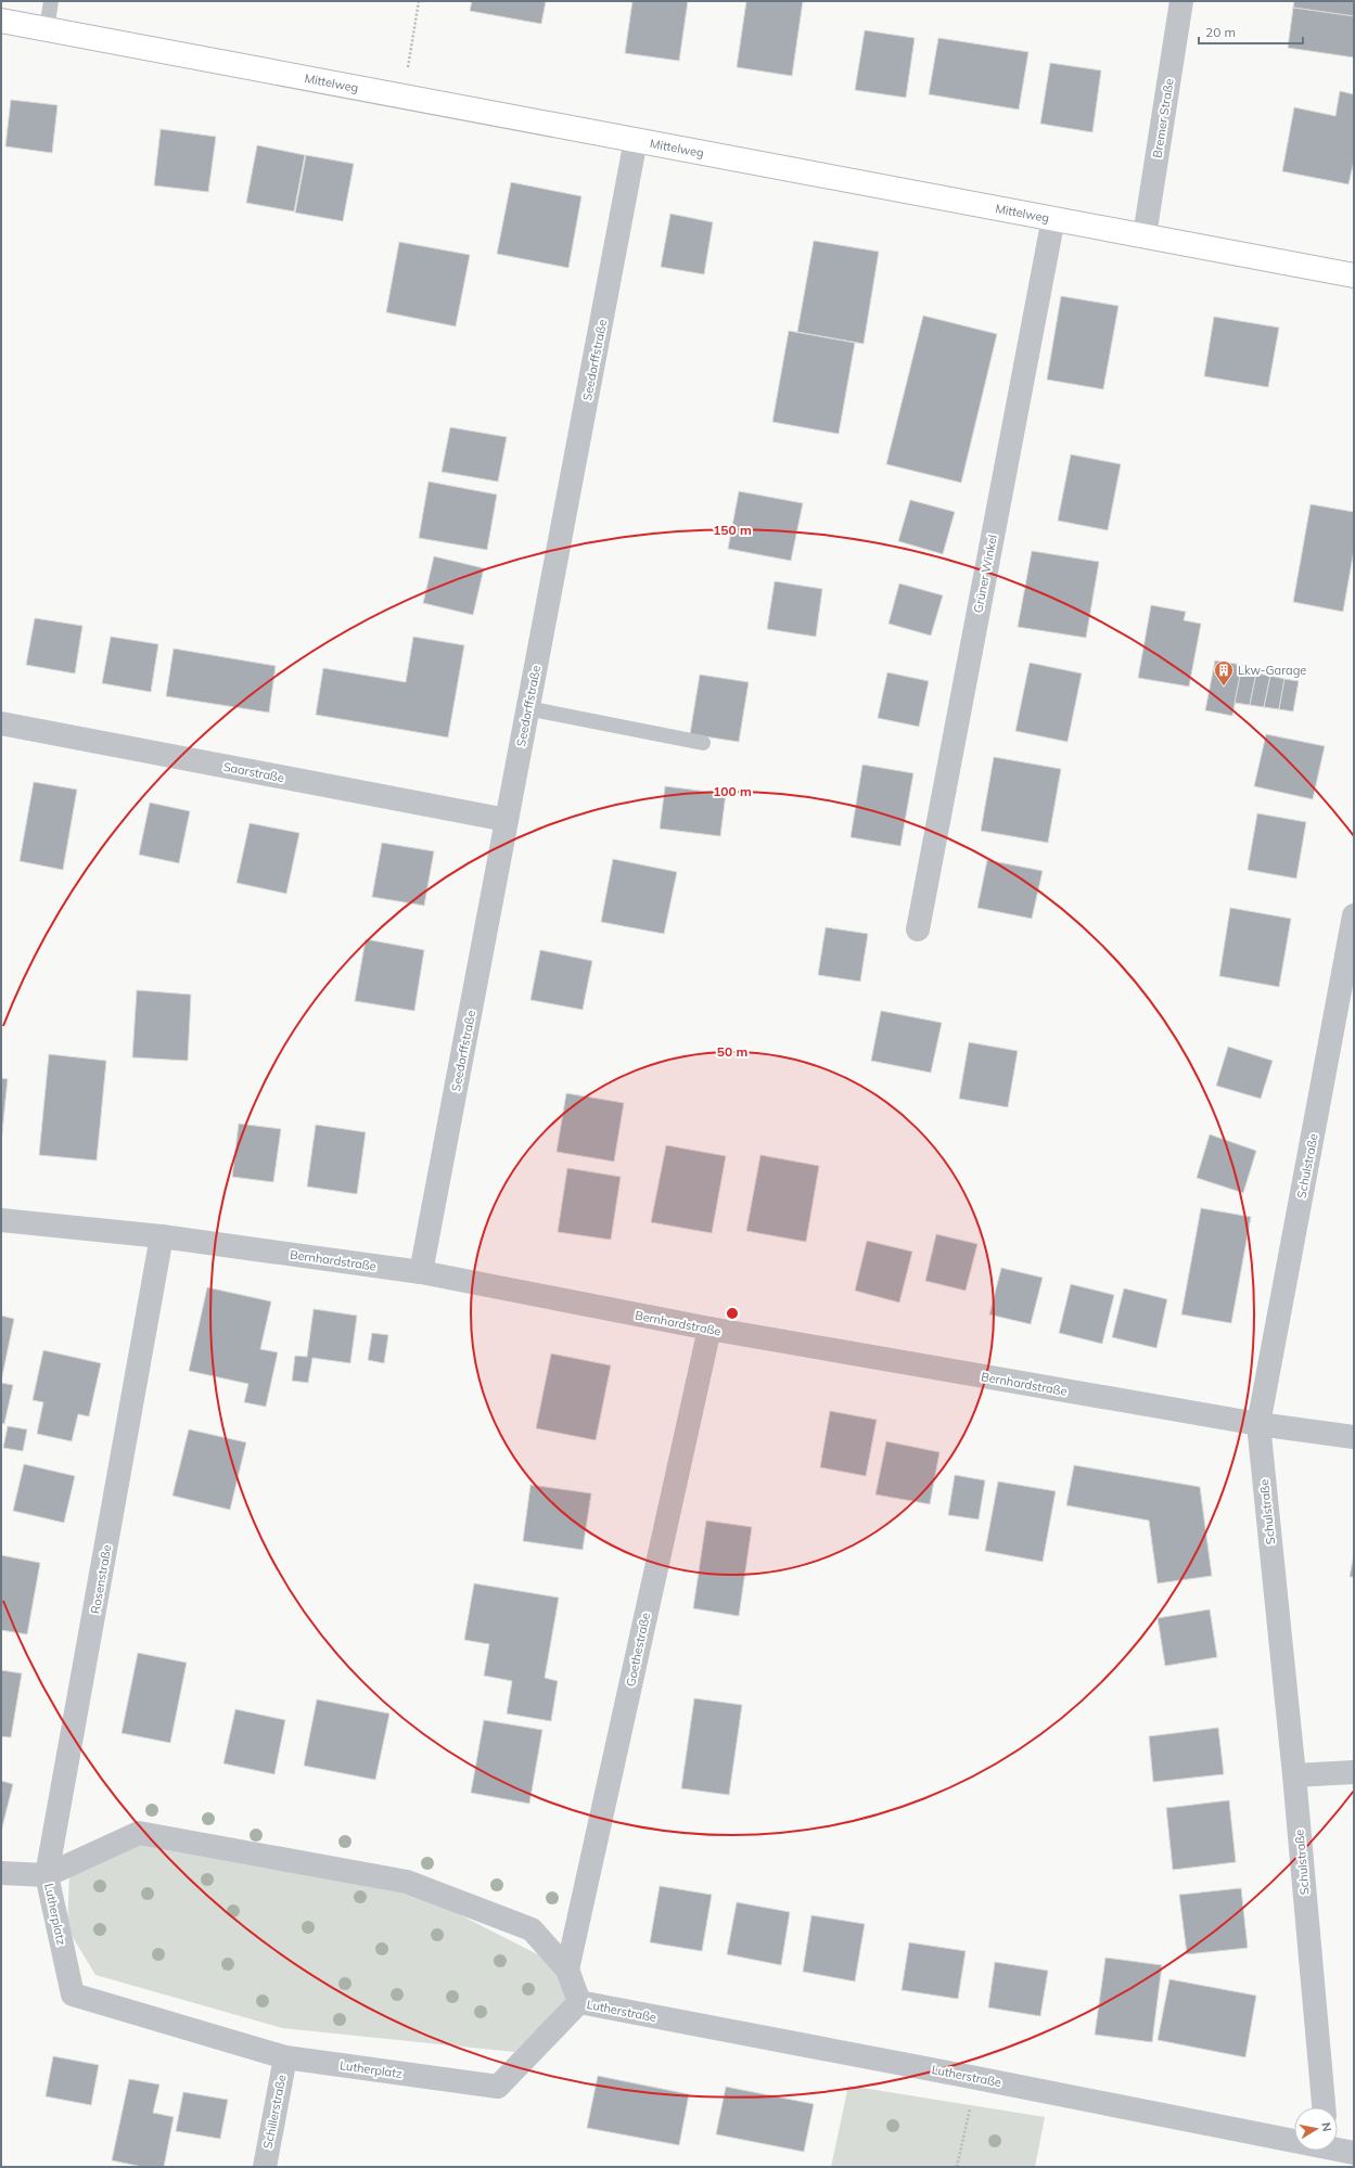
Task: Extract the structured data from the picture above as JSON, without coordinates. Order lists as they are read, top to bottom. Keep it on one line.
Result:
{"streets":{"street":["Mittelweg","Bremer Straße","Seedorffstraße","Grüner Winkel","Saarstraße","Schulstraße","Bernhardstraße","Rosenstraße","Goethestraße","Lutherplatz","Lutherstraße","Schillerstraße"]},"crossings":[["Mittelweg","Bremer Straße"],["Mittelweg","Seedorffstraße"],["Mittelweg","Grüner Winkel"],["Seedorffstraße","Saarstraße"],["Seedorffstraße","Bernhardstraße"],["Schulstraße","Bernhardstraße"],["Bernhardstraße","Rosenstraße"],["Bernhardstraße","Goethestraße"],["Rosenstraße","Lutherplatz"],["Goethestraße","Lutherplatz"],["Lutherplatz","Lutherstraße"],["Lutherplatz","Schillerstraße"]],"places":{"building":["Lkw-Garage"]},"scale_bar":"20 m","north":"right","rings":["150 m","100 m","50 m"]}
